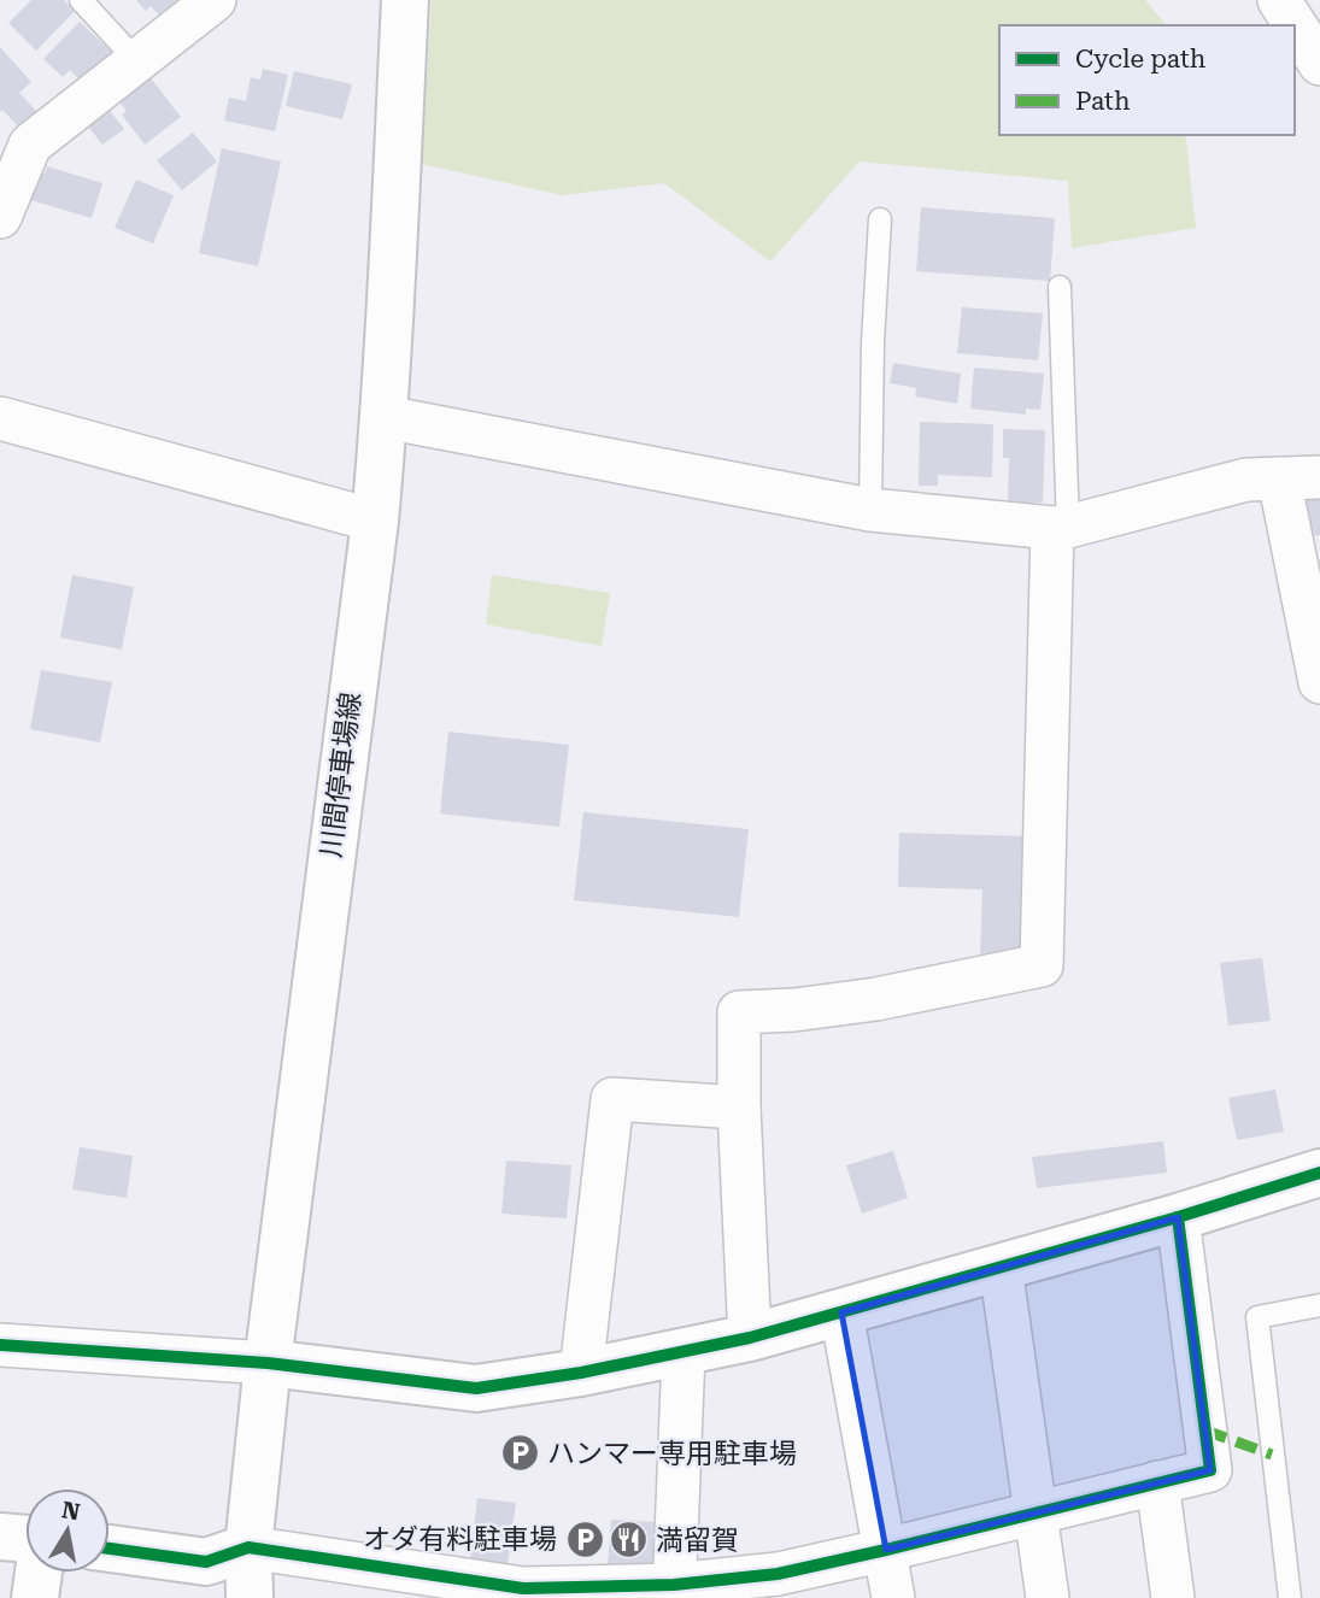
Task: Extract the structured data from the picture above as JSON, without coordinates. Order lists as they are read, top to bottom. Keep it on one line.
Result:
{"streets":{"main road":["川間停車場線"]},"places":{"parking":["ハンマー専用駐車場","オダ有料駐車場"],"restaurant":["満留賀"]},"legend":["Cycle path","Path"],"north":"top"}
